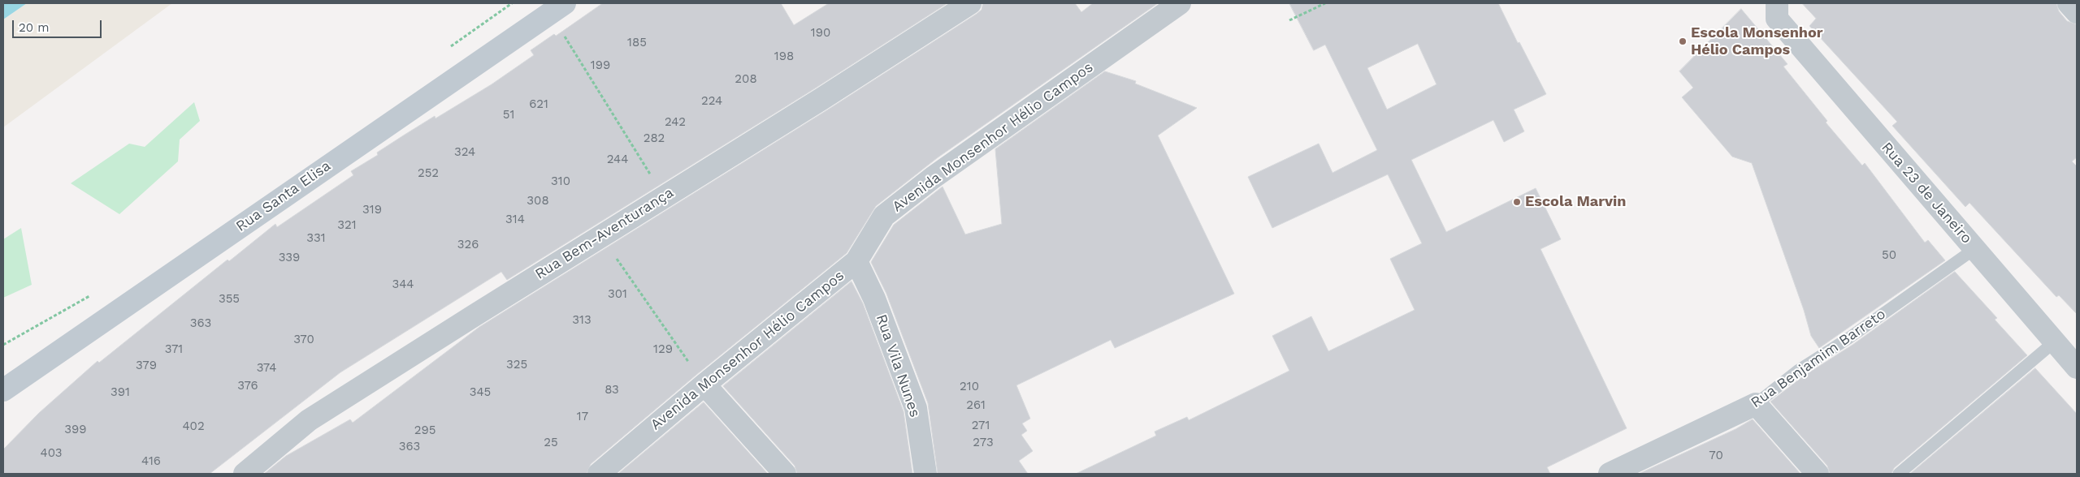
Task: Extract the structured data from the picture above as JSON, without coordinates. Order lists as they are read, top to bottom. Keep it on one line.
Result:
{"streets":{"main road":["Rua Santa Elisa"],"street":["Avenida Monsenhor Hélio Campos","Rua 23 de Janeiro","Rua Bem-Aventurança","Rua Benjamim Barreto","Rua Vila Nunes"]},"crossings":[["Avenida Monsenhor Hélio Campos","Rua Vila Nunes"],["Rua 23 de Janeiro","Rua Benjamim Barreto"]],"places":["Escola Monsenhor Hélio Campos","Escola Marvin"],"house_numbers":["190","185","198","199","208","224","621","51","242","282","324","244","252","310","308","319","314","321","331","326","50","339","344","301","355","313","363","370","371","129","325","379","374","376","210","83","391","345","261","17","271","402","399","295","25","273","363","403","70","416"],"scale_bar":"20 m"}
